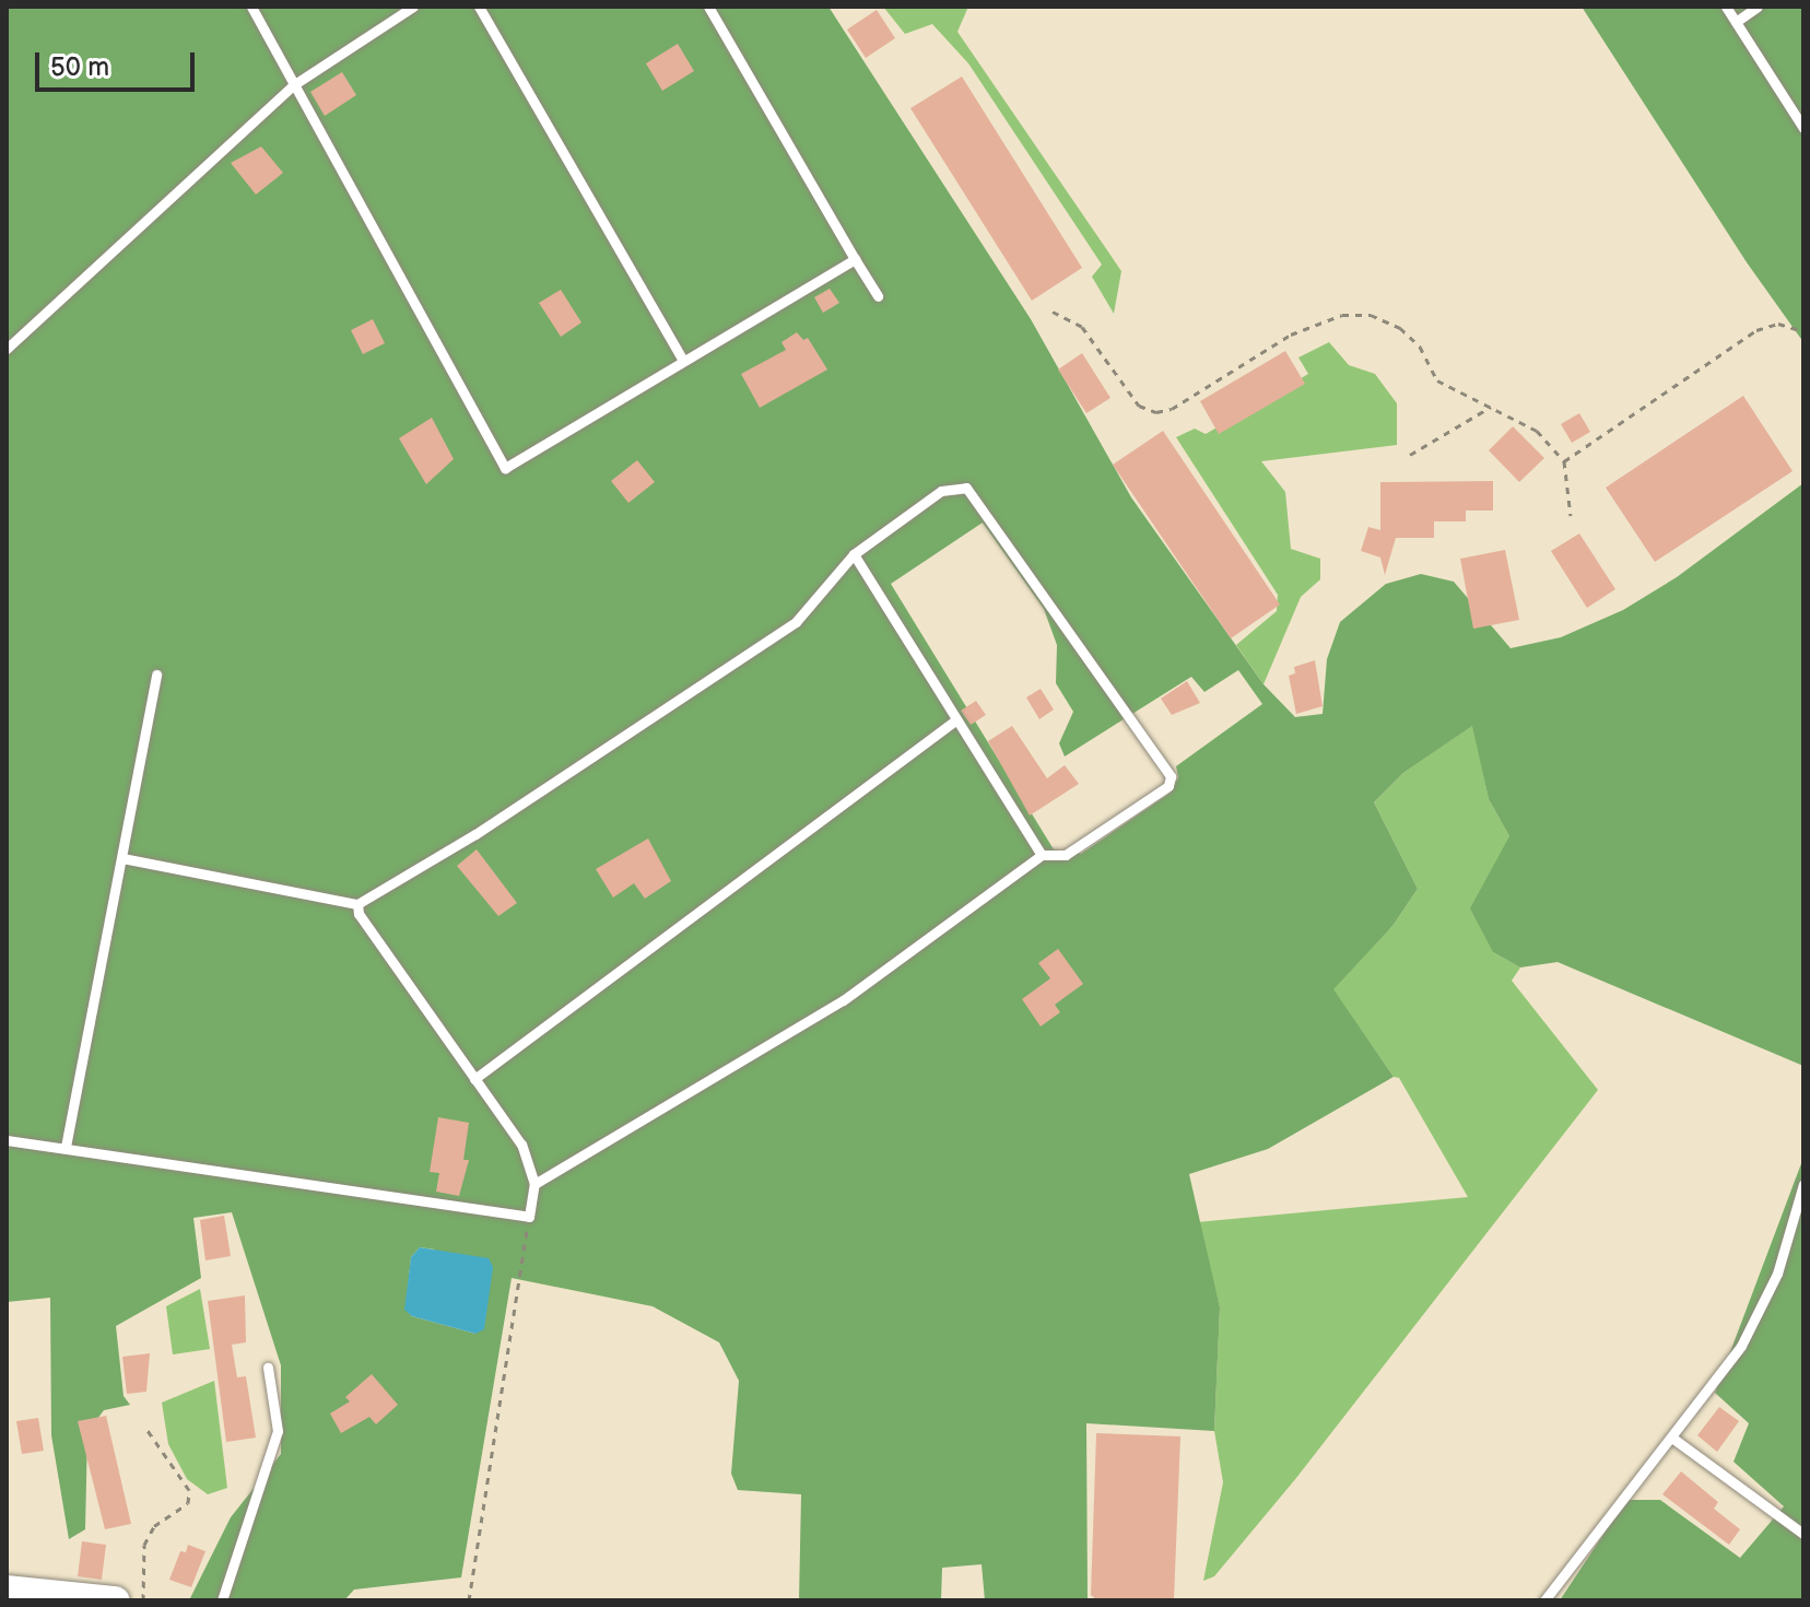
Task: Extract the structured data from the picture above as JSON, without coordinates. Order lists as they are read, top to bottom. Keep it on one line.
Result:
{"scale_bar":"50 m"}
